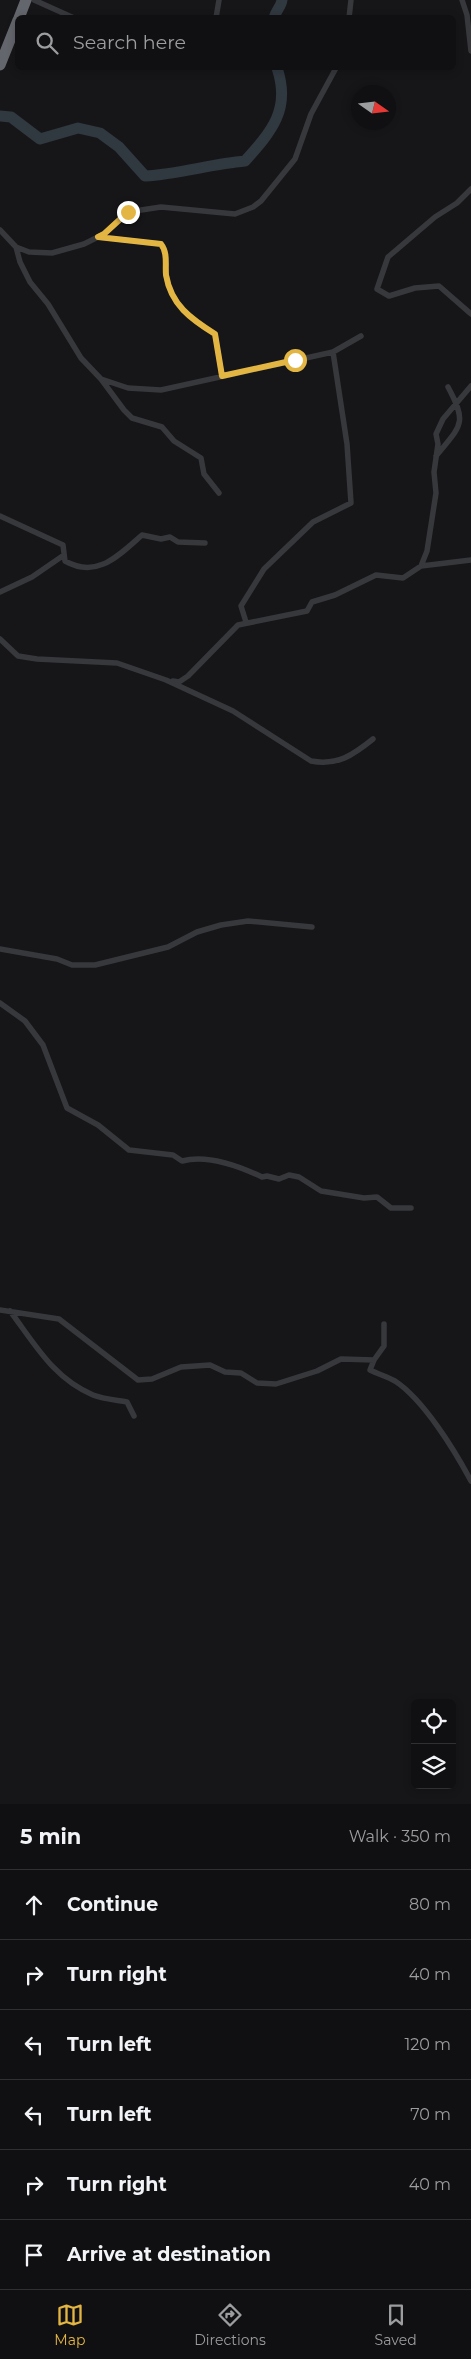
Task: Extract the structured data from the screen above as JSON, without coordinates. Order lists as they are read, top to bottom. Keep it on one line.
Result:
{"north":"right","page":{"search":"Search here","heading":["5 min","Walk · 350 m"],"list":[["Continue","80 m"],["Turn right","40 m"],["Turn left","120 m"],["Turn left","70 m"],["Turn right","40 m"],"Arrive at destination"],"nav":["Map","Directions","Saved"]}}
